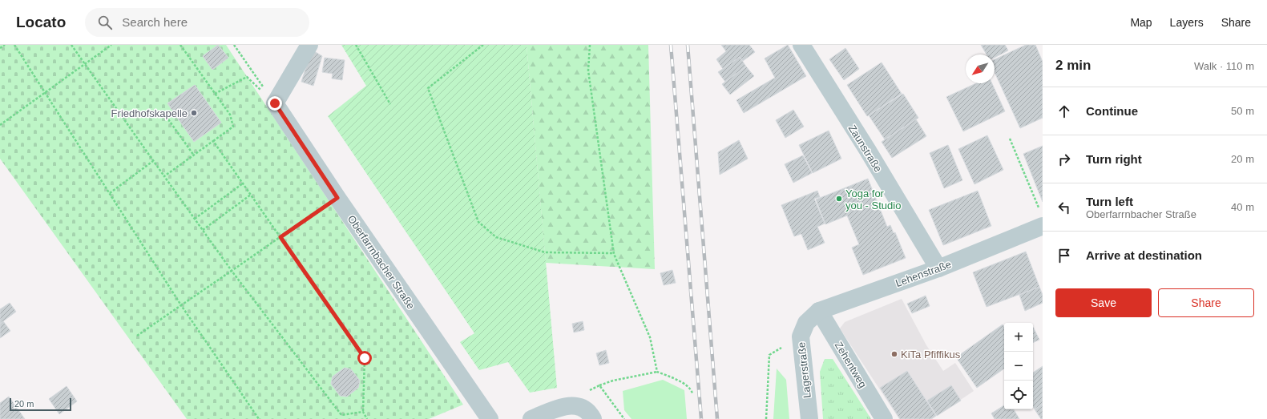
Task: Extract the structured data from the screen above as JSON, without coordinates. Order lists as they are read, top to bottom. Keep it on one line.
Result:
{"streets":{"street":["Zaunstraße","Oberfarrnbacher Straße","Lehenstraße","Zehentweg","Lagerstraße"]},"crossings":[["Zaunstraße","Lehenstraße"],["Lehenstraße","Zehentweg"],["Lehenstraße","Lagerstraße"]],"places":["Friedhofskapelle","Yoga for you - Studio","KiTa Pfiffikus"],"scale_bar":"20 m","north":"bottom left","page":{"header":"Locato","search":"Search here","nav":["Map","Layers","Share"],"heading":["2 min","Walk · 110 m"],"list":[["Continue","50 m"],["Turn right","20 m"],["Turn left","Oberfarrnbacher Straße","40 m"],"Arrive at destination"],"buttons":["Save","Share"],"map_buttons":["+","−"],"scale":"20 m"}}
